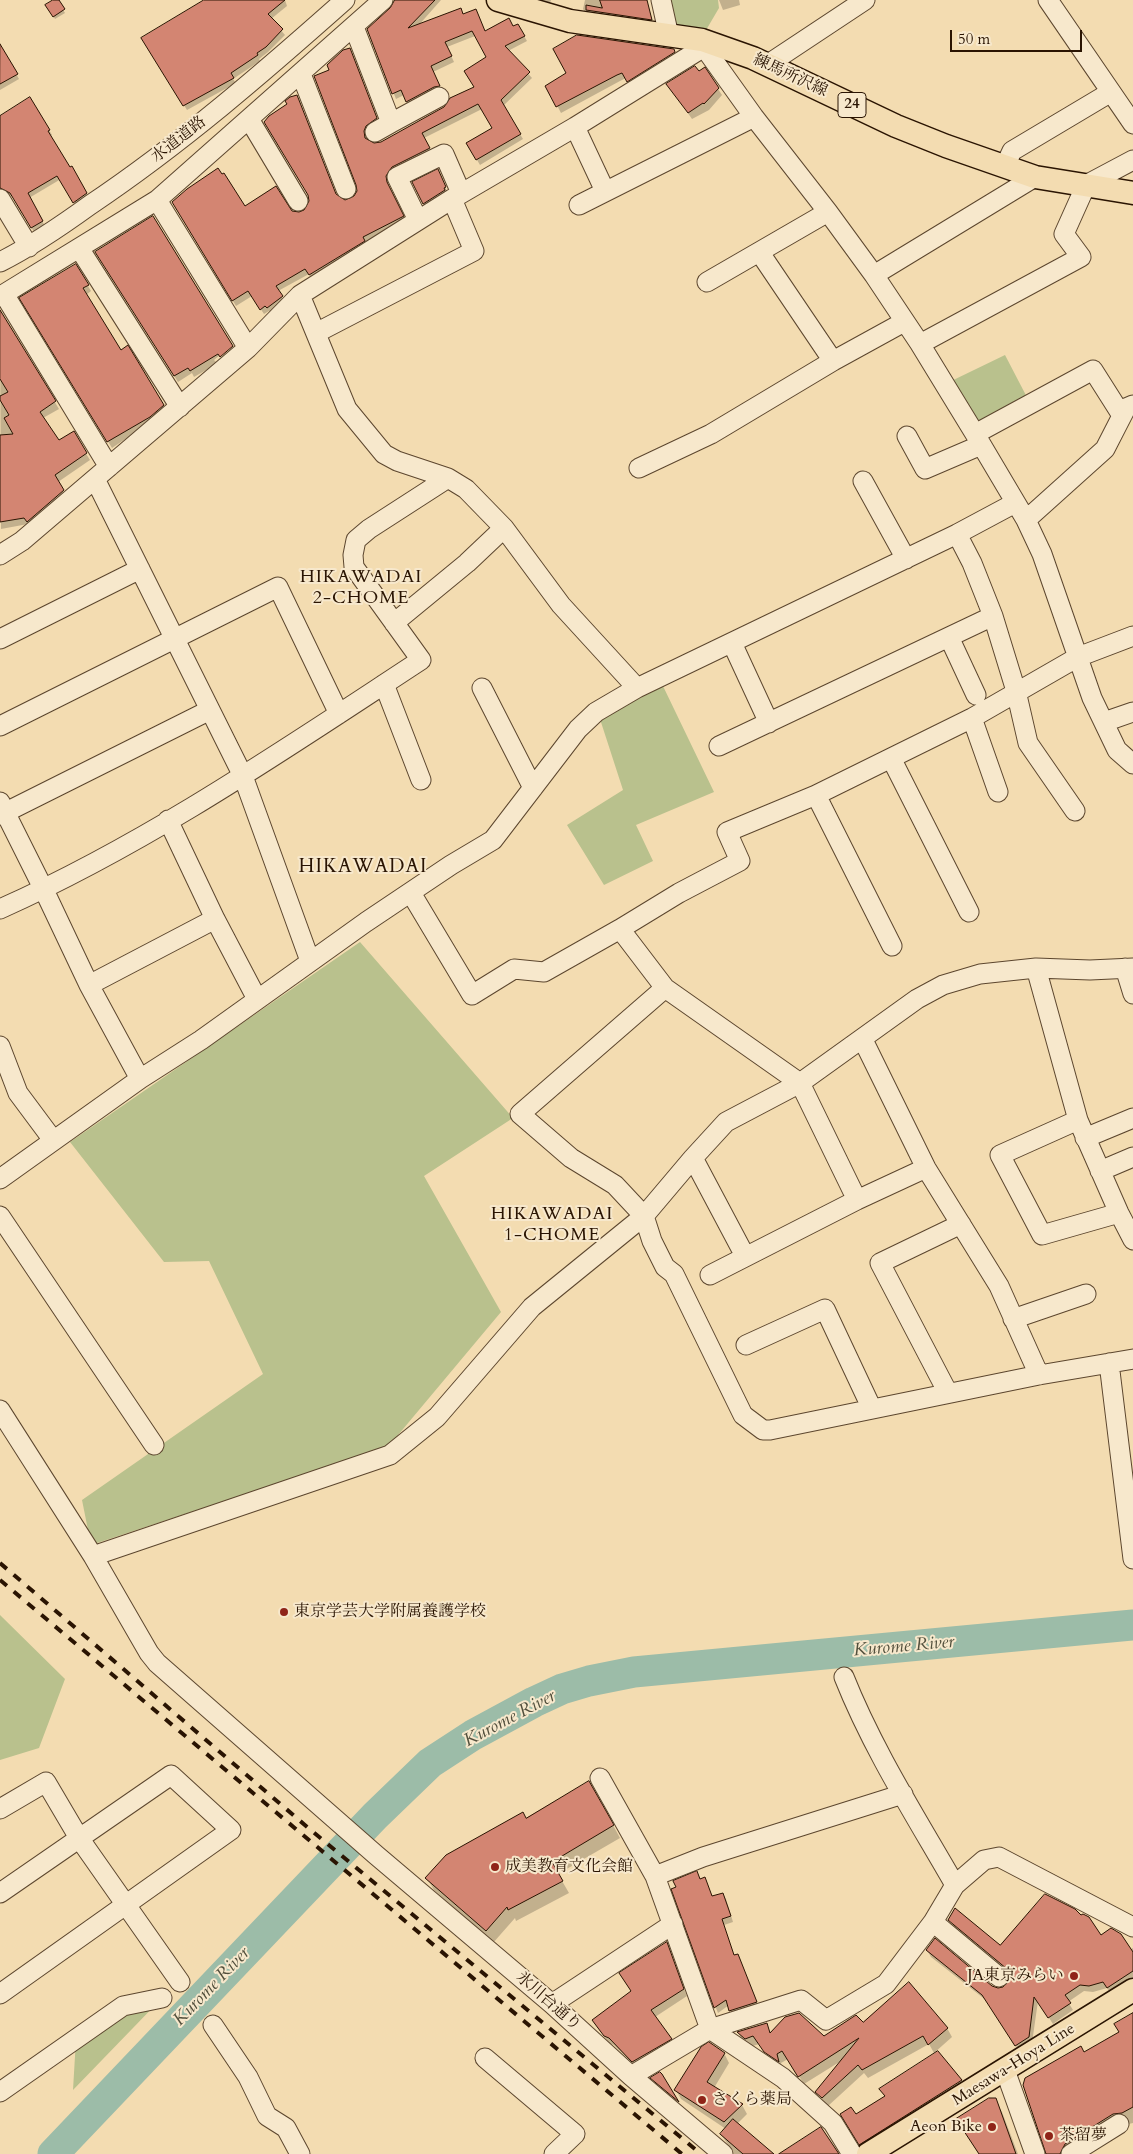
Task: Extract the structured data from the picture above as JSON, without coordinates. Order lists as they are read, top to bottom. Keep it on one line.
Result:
{"streets":{"main road":["練馬所沢線","24","Maesawa-Hoya Line"],"street":["水道道路","氷川台通り"]},"districts":["HIKAWADAI 2-CHOME","HIKAWADAI","HIKAWADAI 1-CHOME"],"water":["Kurome River"],"places":["東京学芸大学附属養護学校","成美教育文化会館","JA東京みらい","さくら薬局","Aeon Bike","茶留夢"],"scale_bar":"50 m"}
